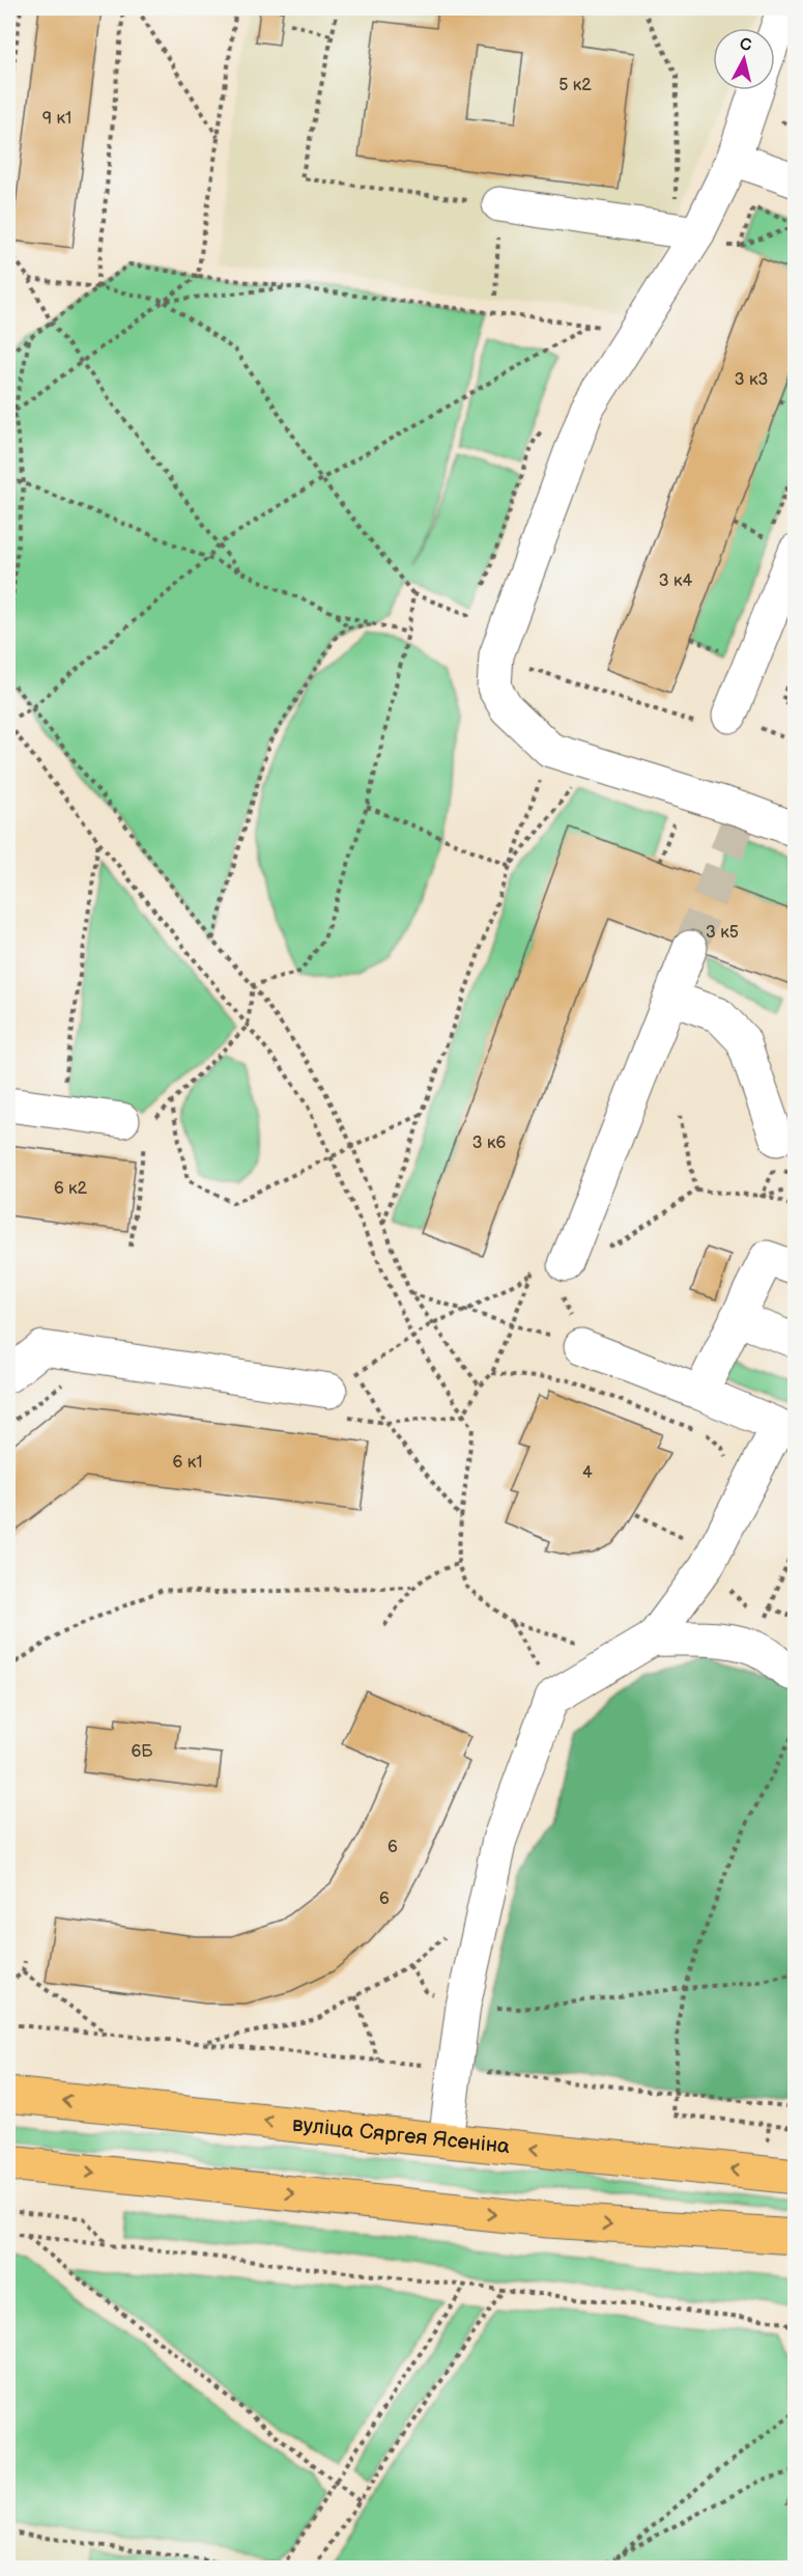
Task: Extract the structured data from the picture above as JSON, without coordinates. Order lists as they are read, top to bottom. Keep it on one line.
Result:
{"streets":{"main road":["вуліца Сяргея Ясеніна"]},"house_numbers":["5 к2","9 к1","3 к3","3 к4","3 к5","3 к6","6 к2","6 к1","4","6Б","6","6"],"north":"top"}
